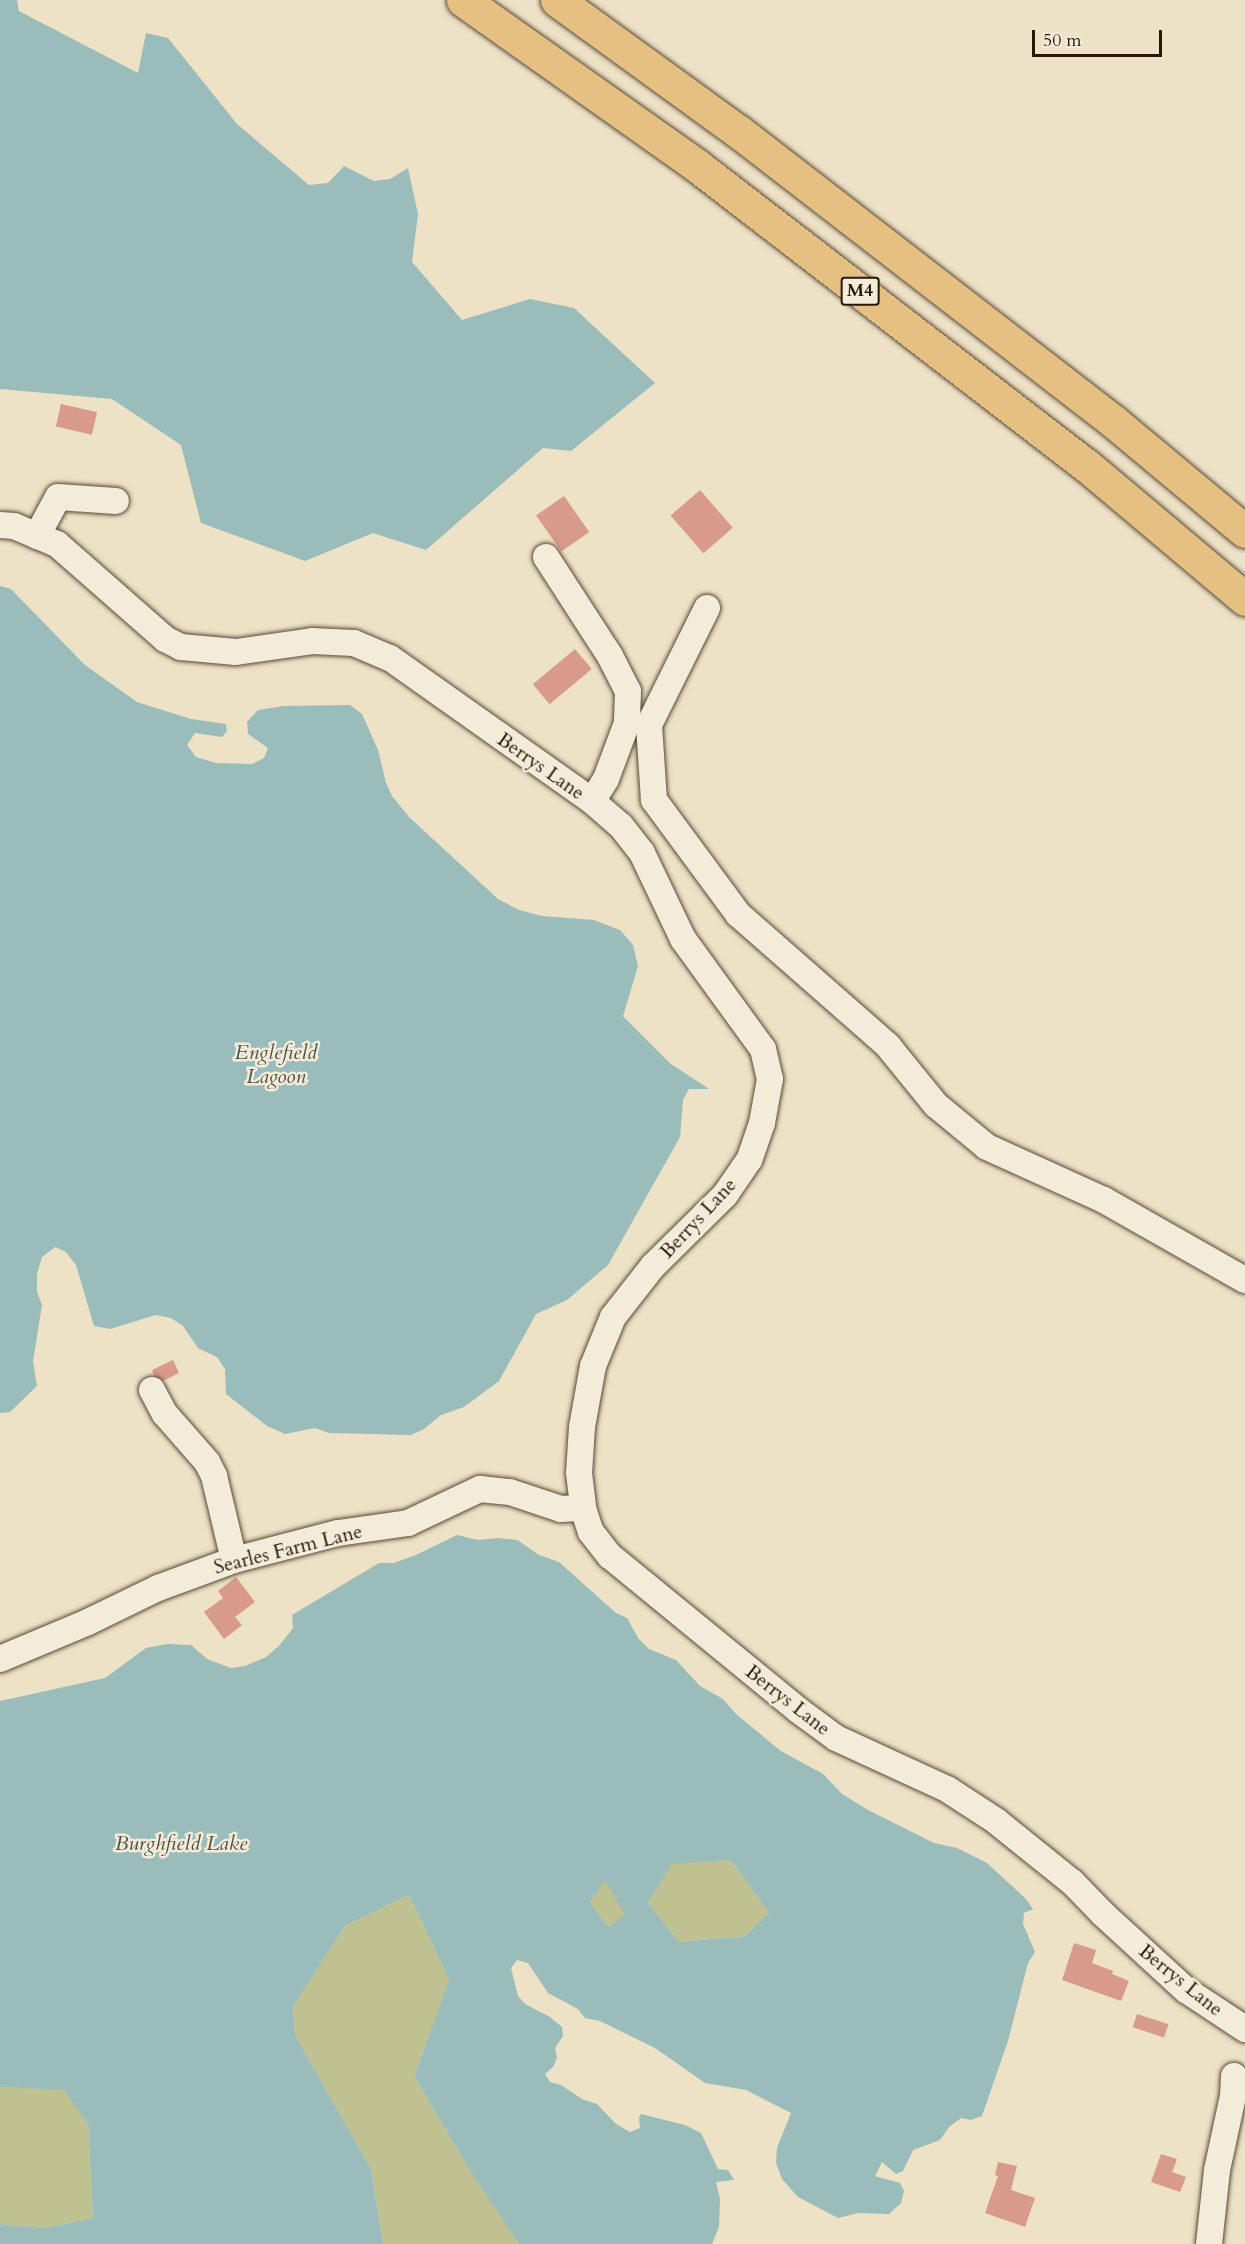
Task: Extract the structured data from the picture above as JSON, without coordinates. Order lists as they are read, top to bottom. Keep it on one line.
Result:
{"streets":{"highway":["M4"],"street":["Berrys Lane","Searles Farm Lane"]},"crossings":[["Berrys Lane","Searles Farm Lane"]],"water":["Englefield Lagoon","Burghfield Lake"],"scale_bar":"50 m"}
